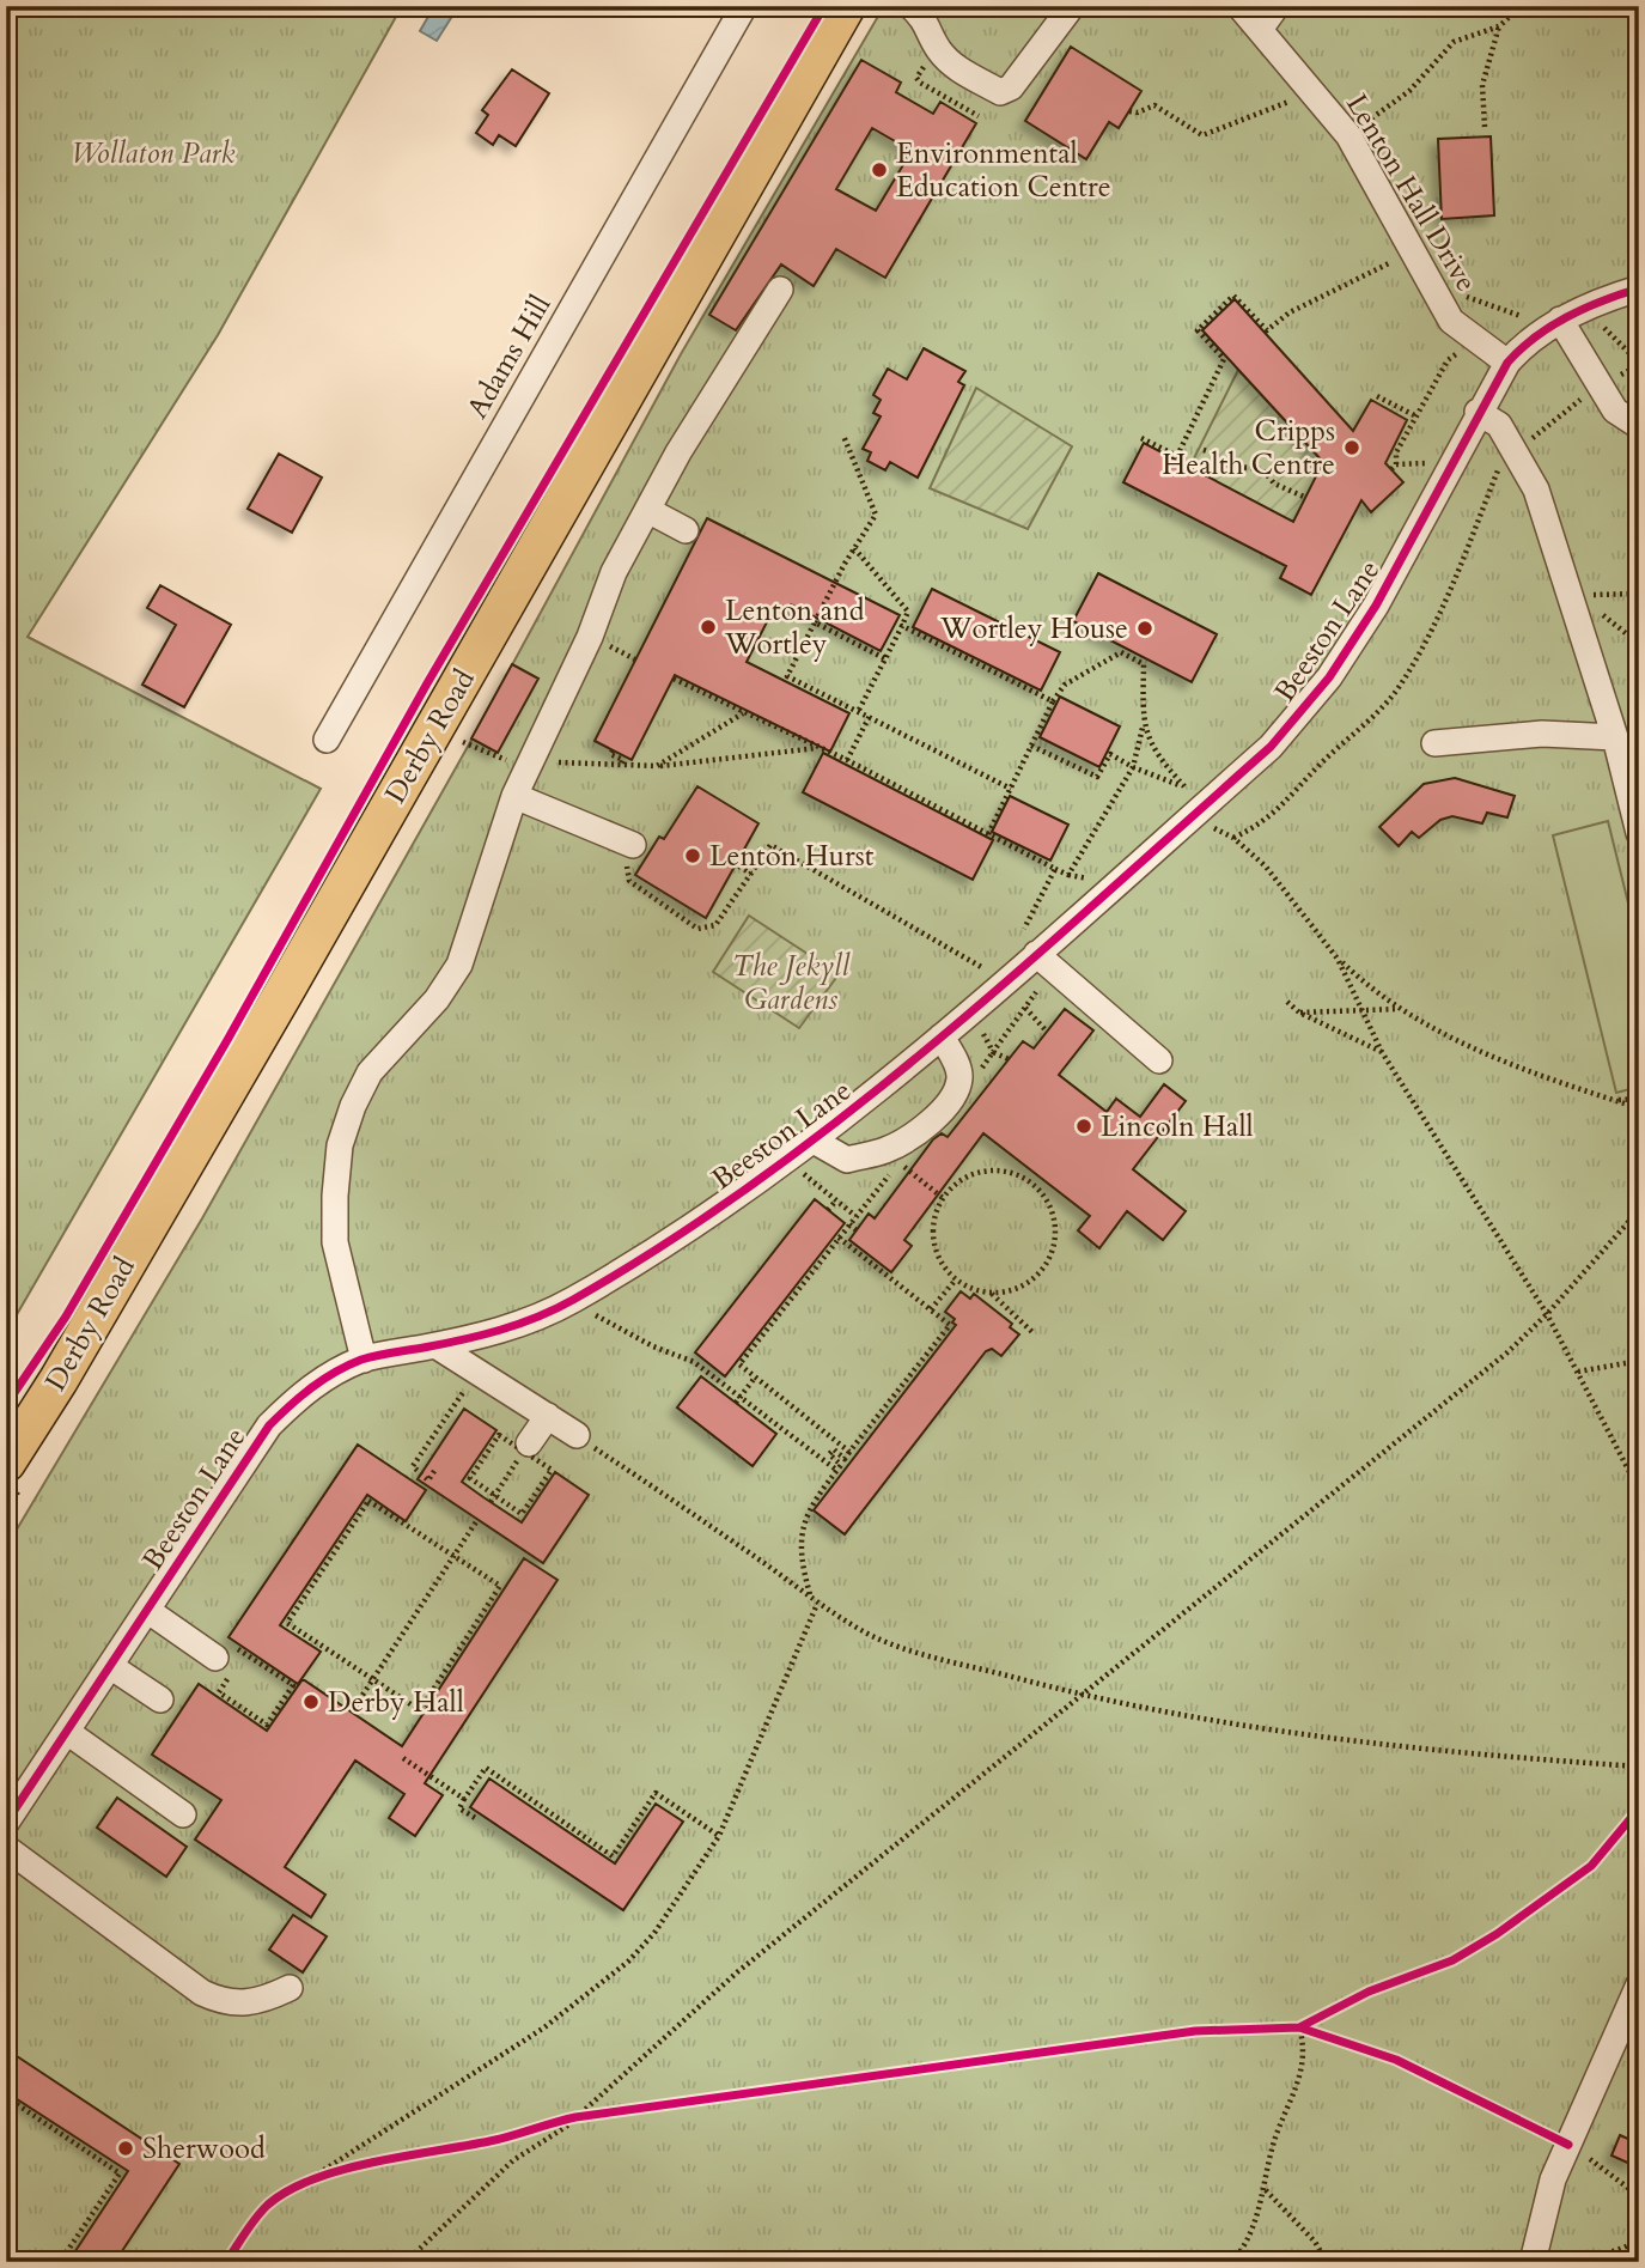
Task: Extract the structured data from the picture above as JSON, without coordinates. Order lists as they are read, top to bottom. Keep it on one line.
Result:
{"streets":{"highway":["Derby Road"],"street":["Lenton Hall Drive","Adams Hill","Beeston Lane"]},"crossings":[["Lenton Hall Drive","Beeston Lane"]],"parks":["Wollaton Park","The Jekyll Gardens"],"places":["Environmental Education Centre","Cripps Health Centre","Lenton and Wortley","Wortley House","Lenton Hurst","Lincoln Hall","Derby Hall","Sherwood"]}
